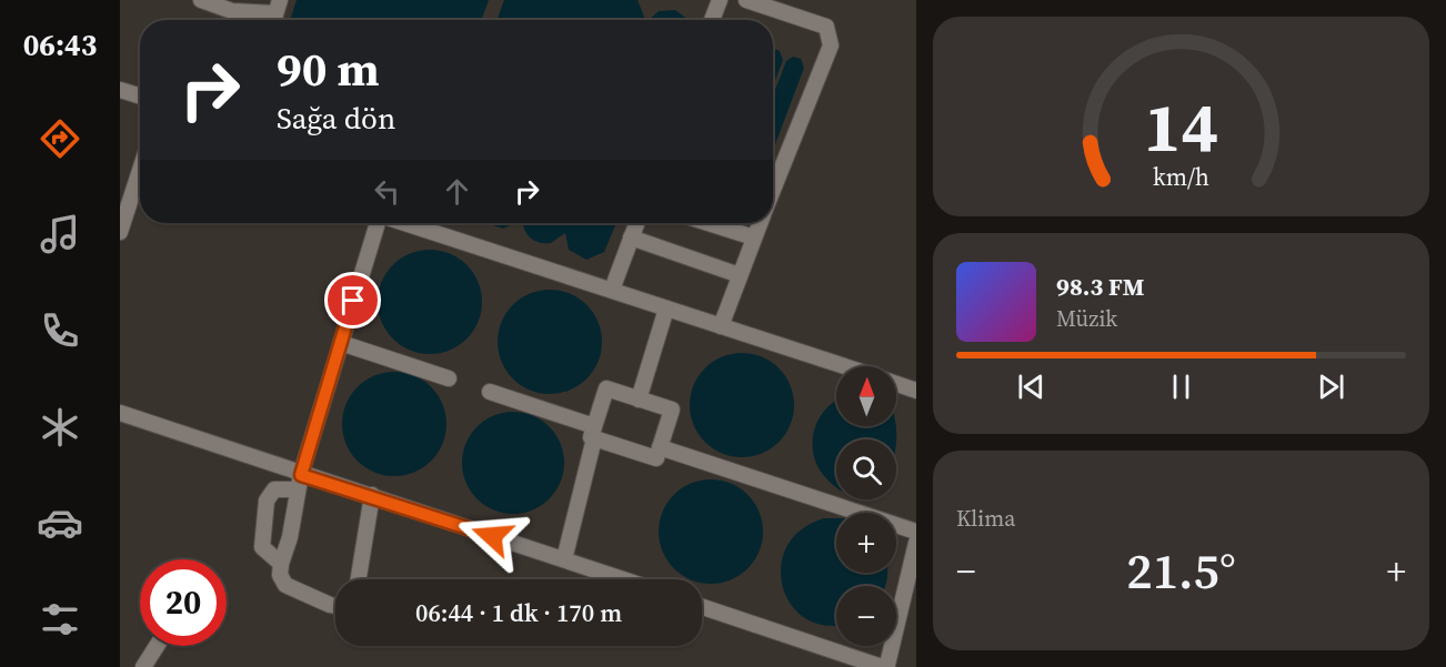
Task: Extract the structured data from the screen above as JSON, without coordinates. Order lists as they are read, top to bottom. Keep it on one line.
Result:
{"north":"top","page":{"tabs":"06:43","turn":["90 m","Sağa dön"],"song":["98.3 FM","Müzik"],"map_buttons":["+","−"],"tile":"Klima","heat":["−","21.5°","+"],"limit":"20","trip":"06:44 · 1 dk · 170 m","gauge":["14","km/h"]}}
